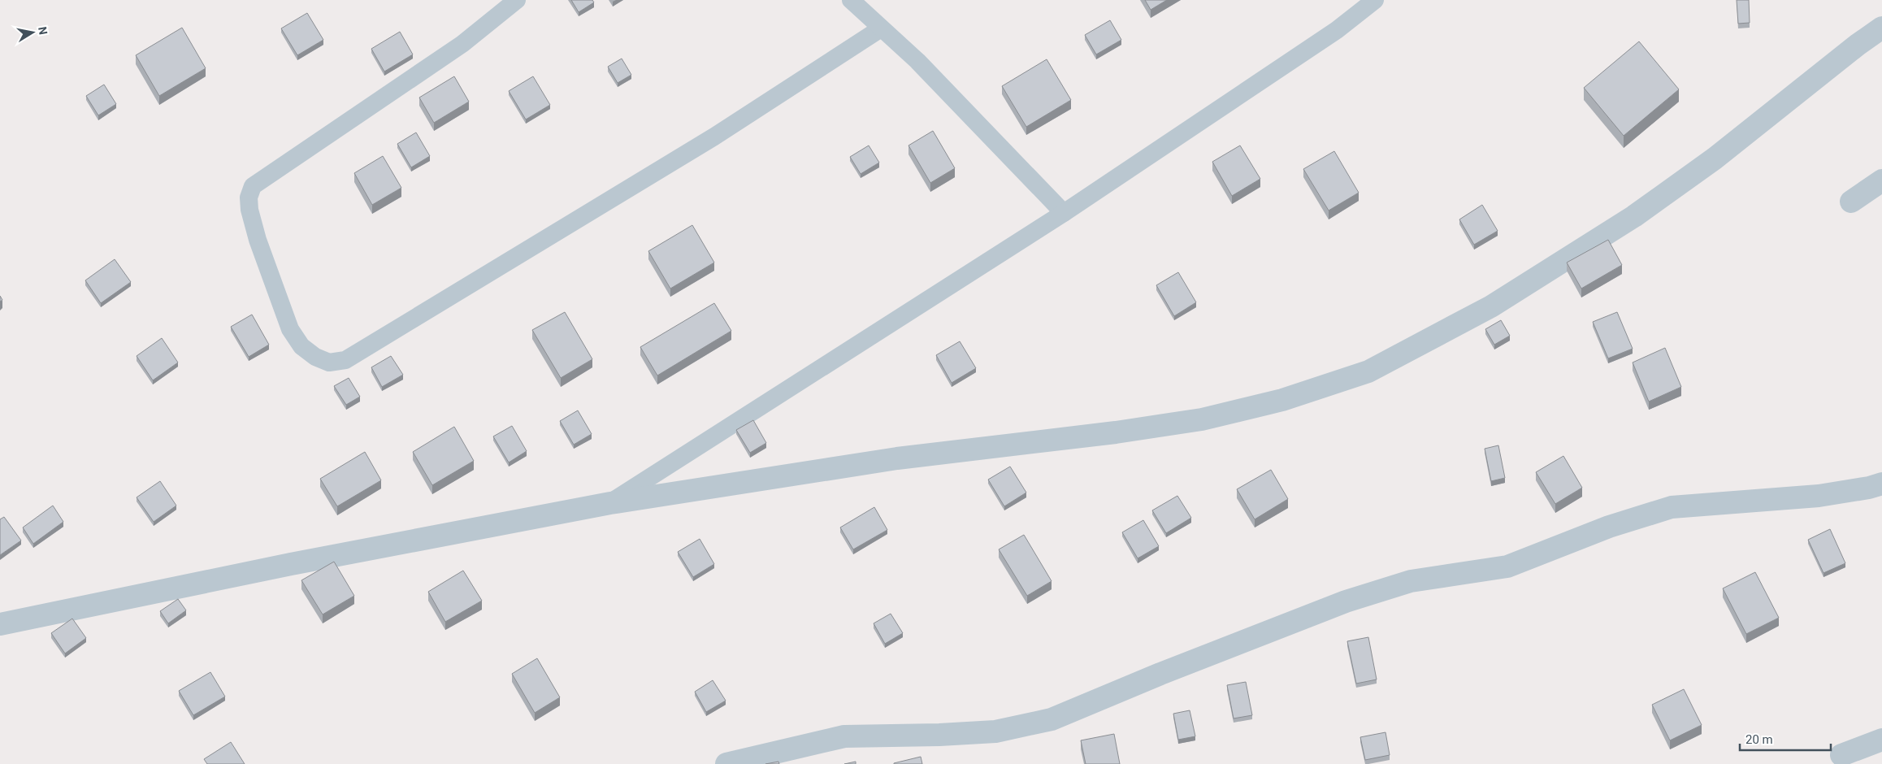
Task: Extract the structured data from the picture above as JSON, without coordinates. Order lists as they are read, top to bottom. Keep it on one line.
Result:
{"scale_bar":"20 m","north":"right"}
